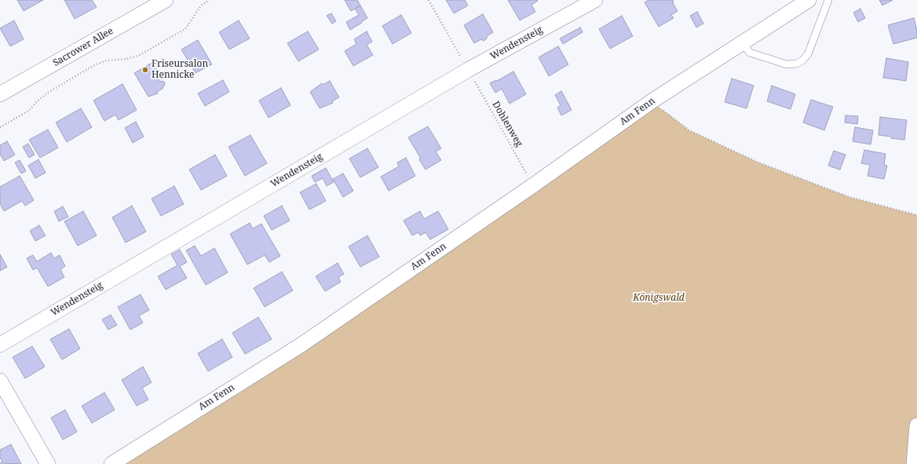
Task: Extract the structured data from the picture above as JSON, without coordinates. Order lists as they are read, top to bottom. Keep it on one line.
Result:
{"streets":{"street":["Wendensteig","Sacrower Allee","Am Fenn"],"path":["Dohlenweg"]},"crossings":[["Wendensteig","Dohlenweg"],["Am Fenn","Dohlenweg"]],"parks":["Königswald"],"places":["Friseursalon Hennicke"]}
